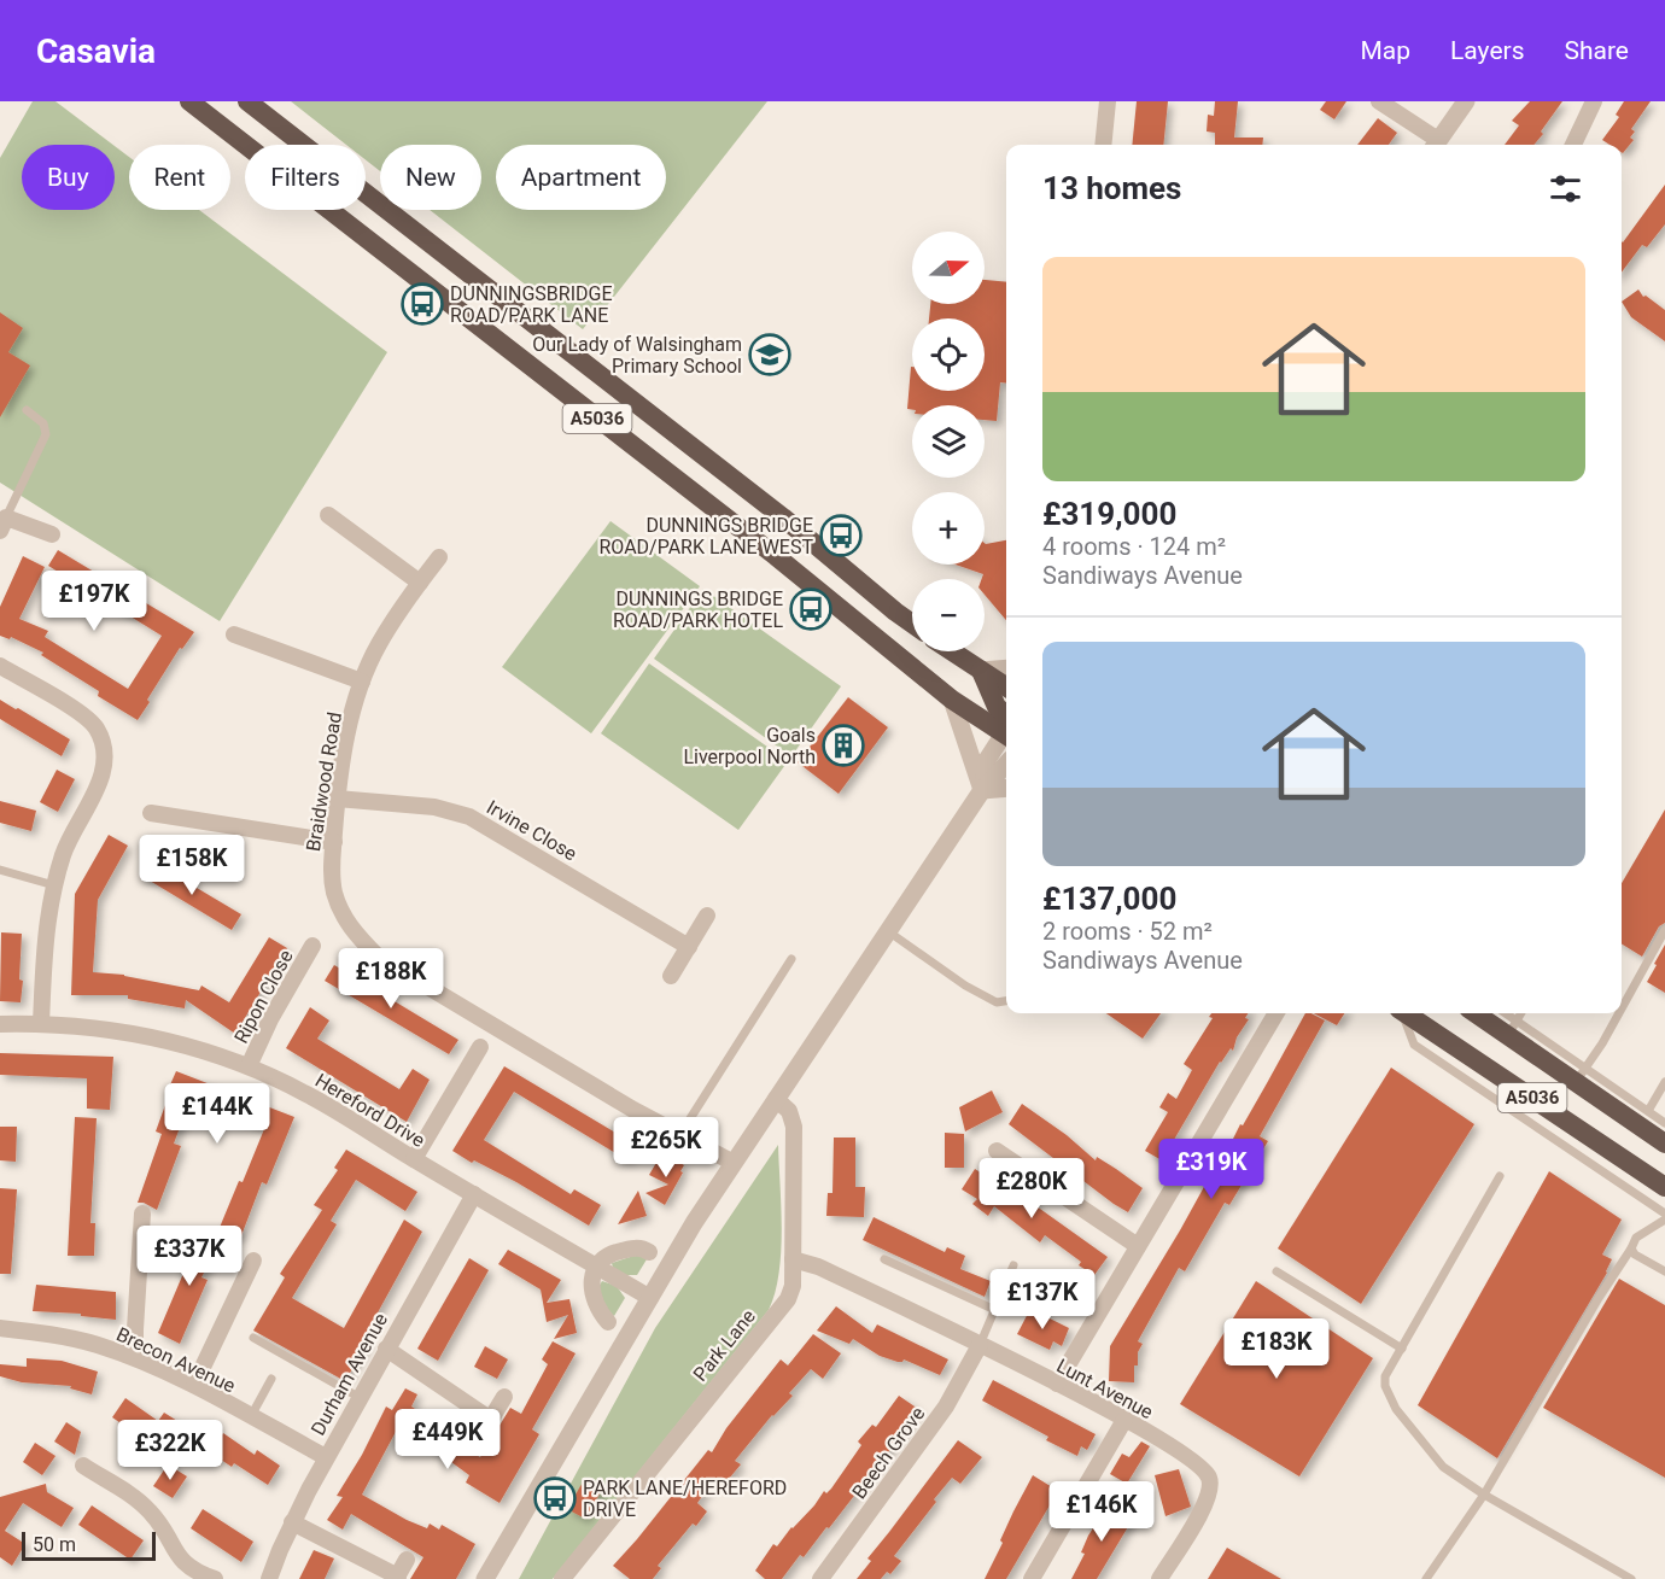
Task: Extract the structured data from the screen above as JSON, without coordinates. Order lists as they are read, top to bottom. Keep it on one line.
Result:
{"streets":{"highway":["A5036"],"street":["Braidwood Road","Irvine Close","Ripon Close","Hereford Drive","Park Lane","Brecon Avenue","Durham Avenue","Lunt Avenue","Beech Grove"]},"crossings":[["Braidwood Road","Irvine Close"],["Ripon Close","Hereford Drive"],["Hereford Drive","Durham Avenue"],["Park Lane","Lunt Avenue"],["Brecon Avenue","Durham Avenue"],["Lunt Avenue","Beech Grove"]],"places":{"bus stop":["DUNNINGSBRIDGE ROAD/PARK LANE","DUNNINGS BRIDGE ROAD/PARK LANE WEST","DUNNINGS BRIDGE ROAD/PARK HOTEL","PARK LANE/HEREFORD DRIVE"],"school or university":["Our Lady of Walsingham Primary School"],"building":["Goals Liverpool North"]},"scale_bar":"50 m","north":"right","page":{"header":"Casavia","nav":["Map","Layers","Share"],"chip":["Buy","Rent","Filters","New","Apartment"],"heading":"13 homes","map_buttons":["+","−"],"list":[{"name":"£319,000","note":"4 rooms · 124 m² · Sandiways Avenue"},{"name":"£137,000","note":"2 rooms · 52 m² · Sandiways Avenue"}],"price":["£197K","£158K","£188K","£144K","£265K","£319K","£280K","£337K","£137K","£183K","£449K","£322K","£146K"],"scale":"50 m"}}
